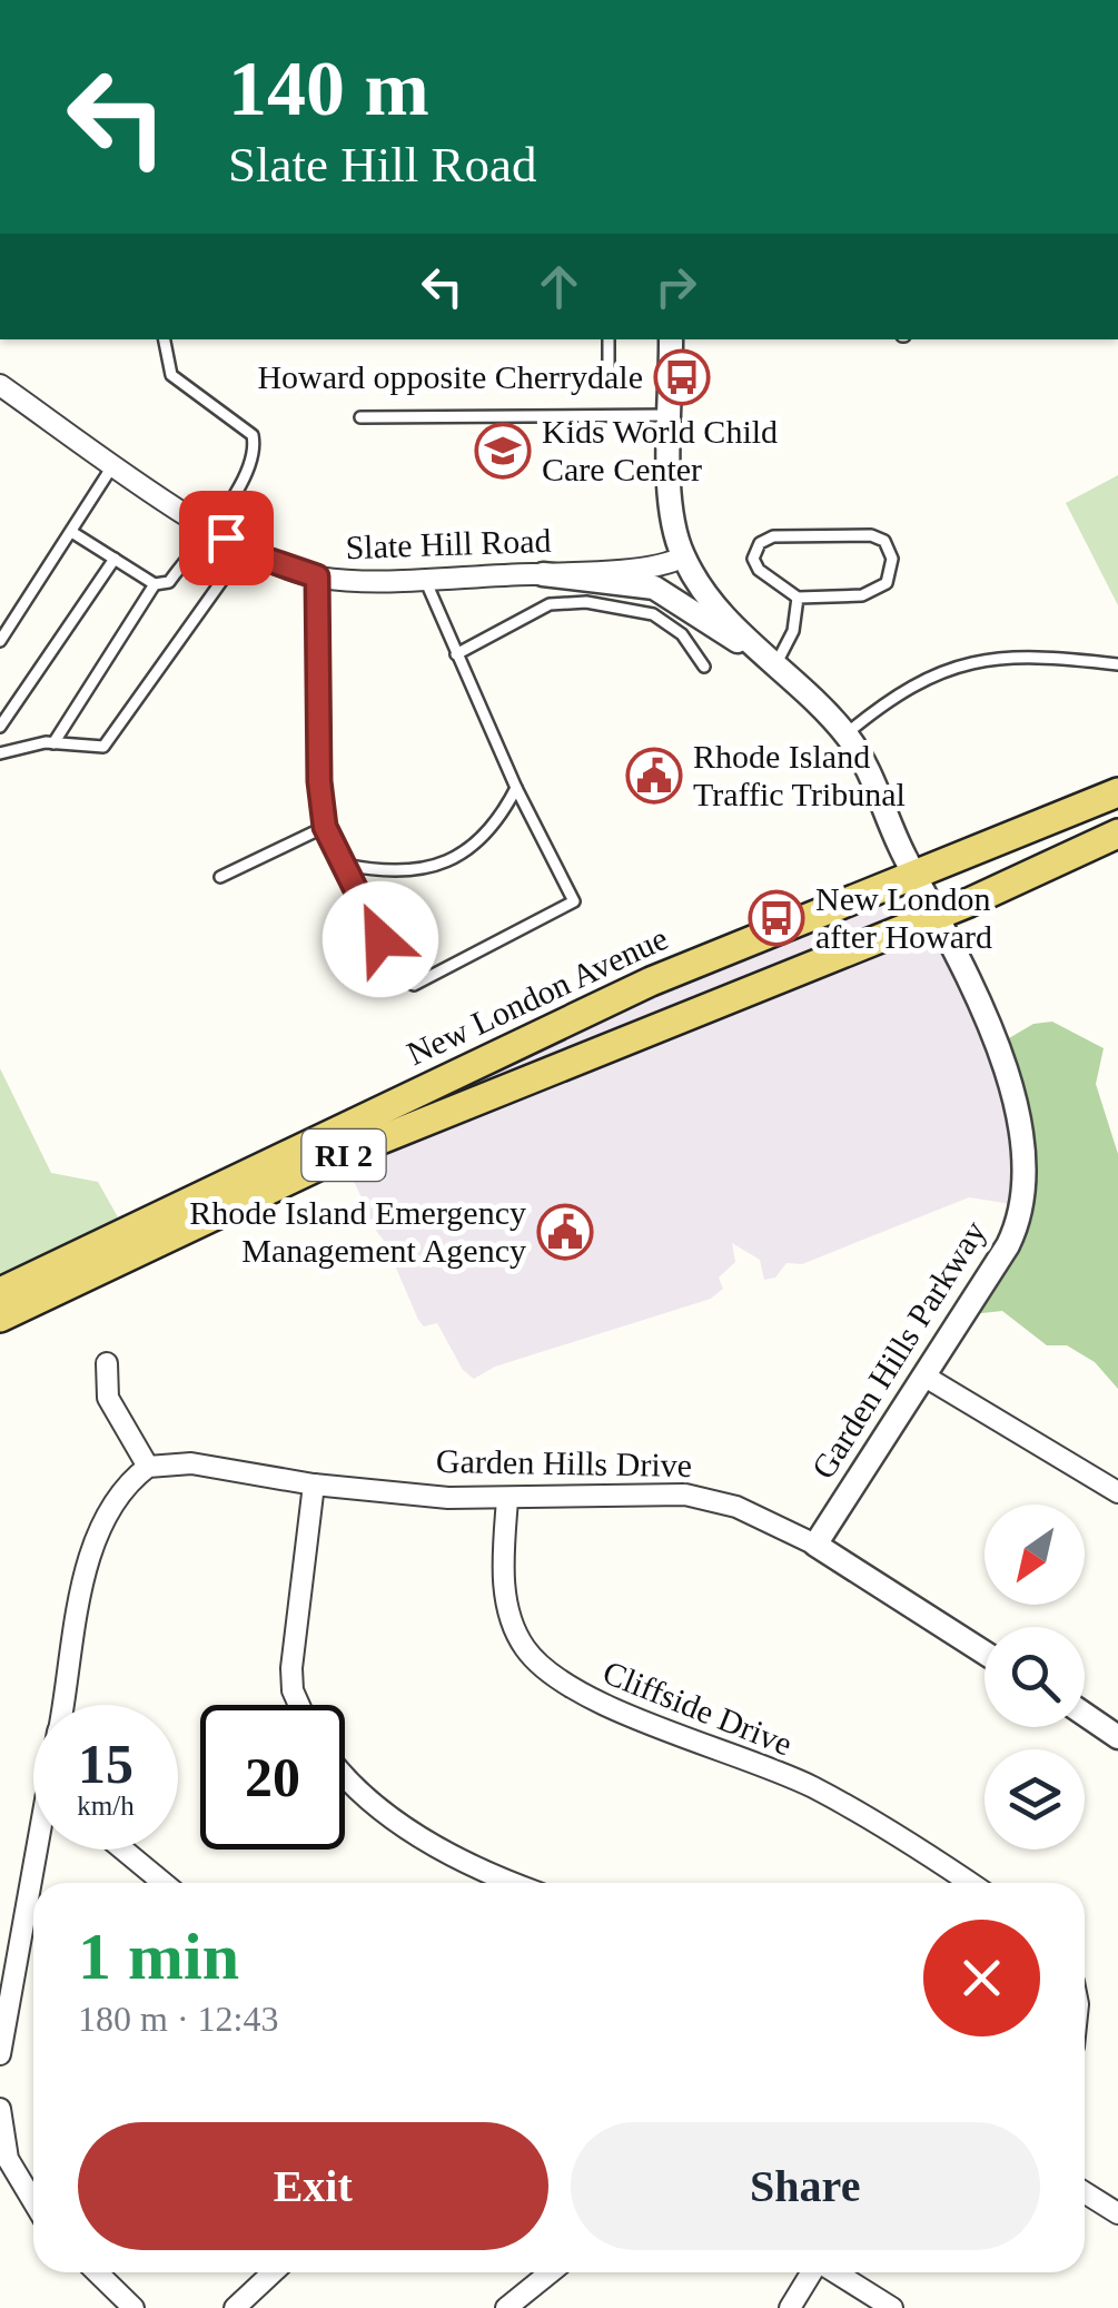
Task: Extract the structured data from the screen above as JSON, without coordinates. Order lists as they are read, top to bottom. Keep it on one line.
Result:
{"streets":{"main road":["New London Avenue","RI 2"],"street":["Slate Hill Road","Garden Hills Parkway","Garden Hills Drive","Cliffside Drive"]},"crossings":[["Slate Hill Road","Garden Hills Parkway"],["New London Avenue","Garden Hills Parkway"],["Garden Hills Parkway","Garden Hills Drive"],["Garden Hills Drive","Cliffside Drive"]],"places":{"bus stop":["Howard opposite Cherrydale","New London after Howard"],"school or university":["Kids World Child Care Center"],"public building":["Rhode Island Traffic Tribunal","Rhode Island Emergency Management Agency"]},"north":"bottom left","page":{"turn":["140 m","Slate Hill Road"],"speed":"15 km/h","limit":"20","heading":["1 min","180 m · 12:43"],"buttons":["Exit","Share"]}}
